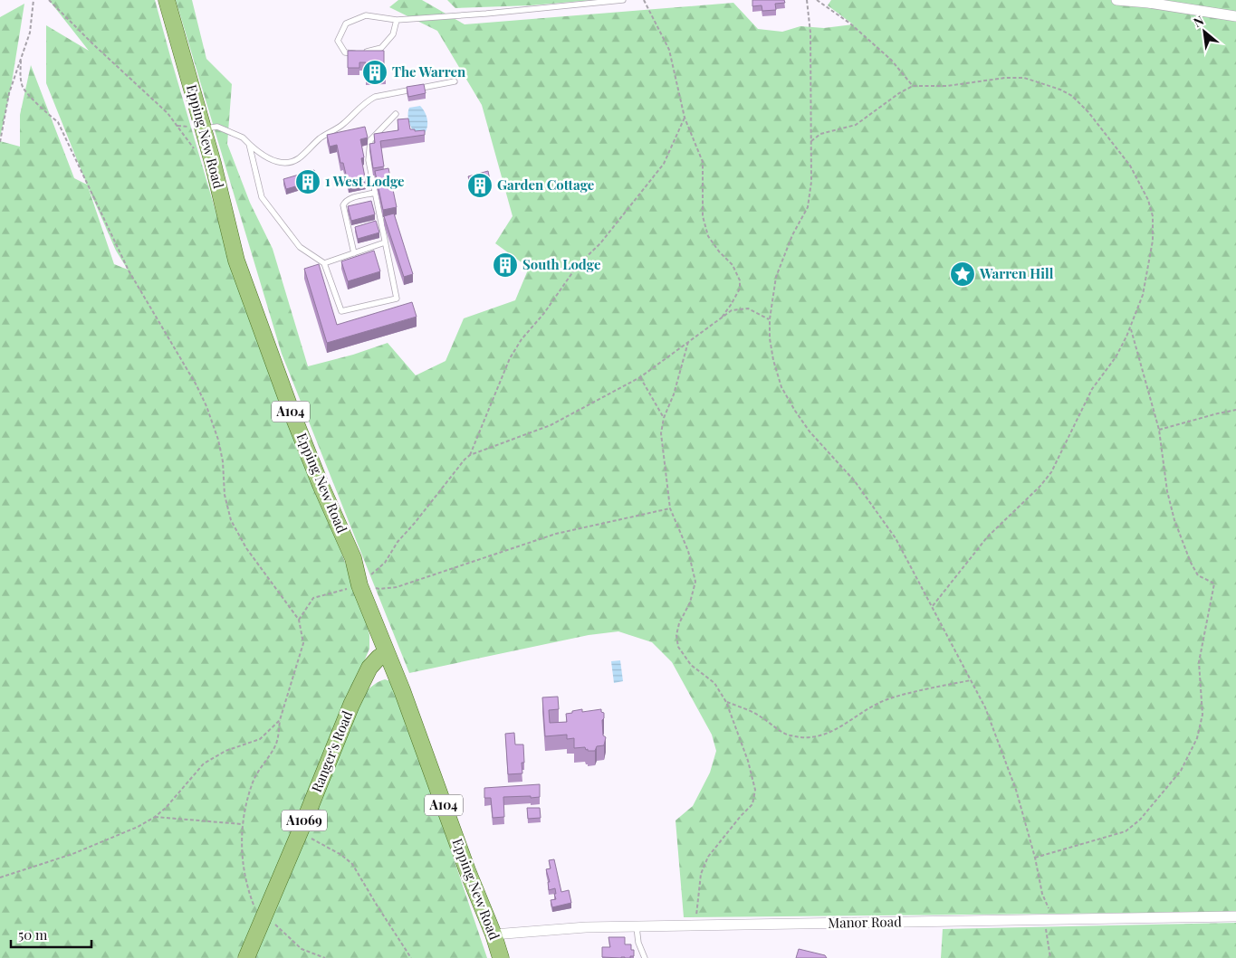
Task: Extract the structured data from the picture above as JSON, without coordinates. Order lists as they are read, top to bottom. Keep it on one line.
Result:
{"streets":{"main road":["Epping New Road","A104","Ranger's Road","A1069"],"street":["Manor Road"]},"crossings":[["Epping New Road","Ranger's Road"],["Epping New Road","Manor Road"]],"places":{"building":["The Warren","1 West Lodge","Garden Cottage","South Lodge"],"place":["Warren Hill"]},"scale_bar":"50 m","north":"top left"}
